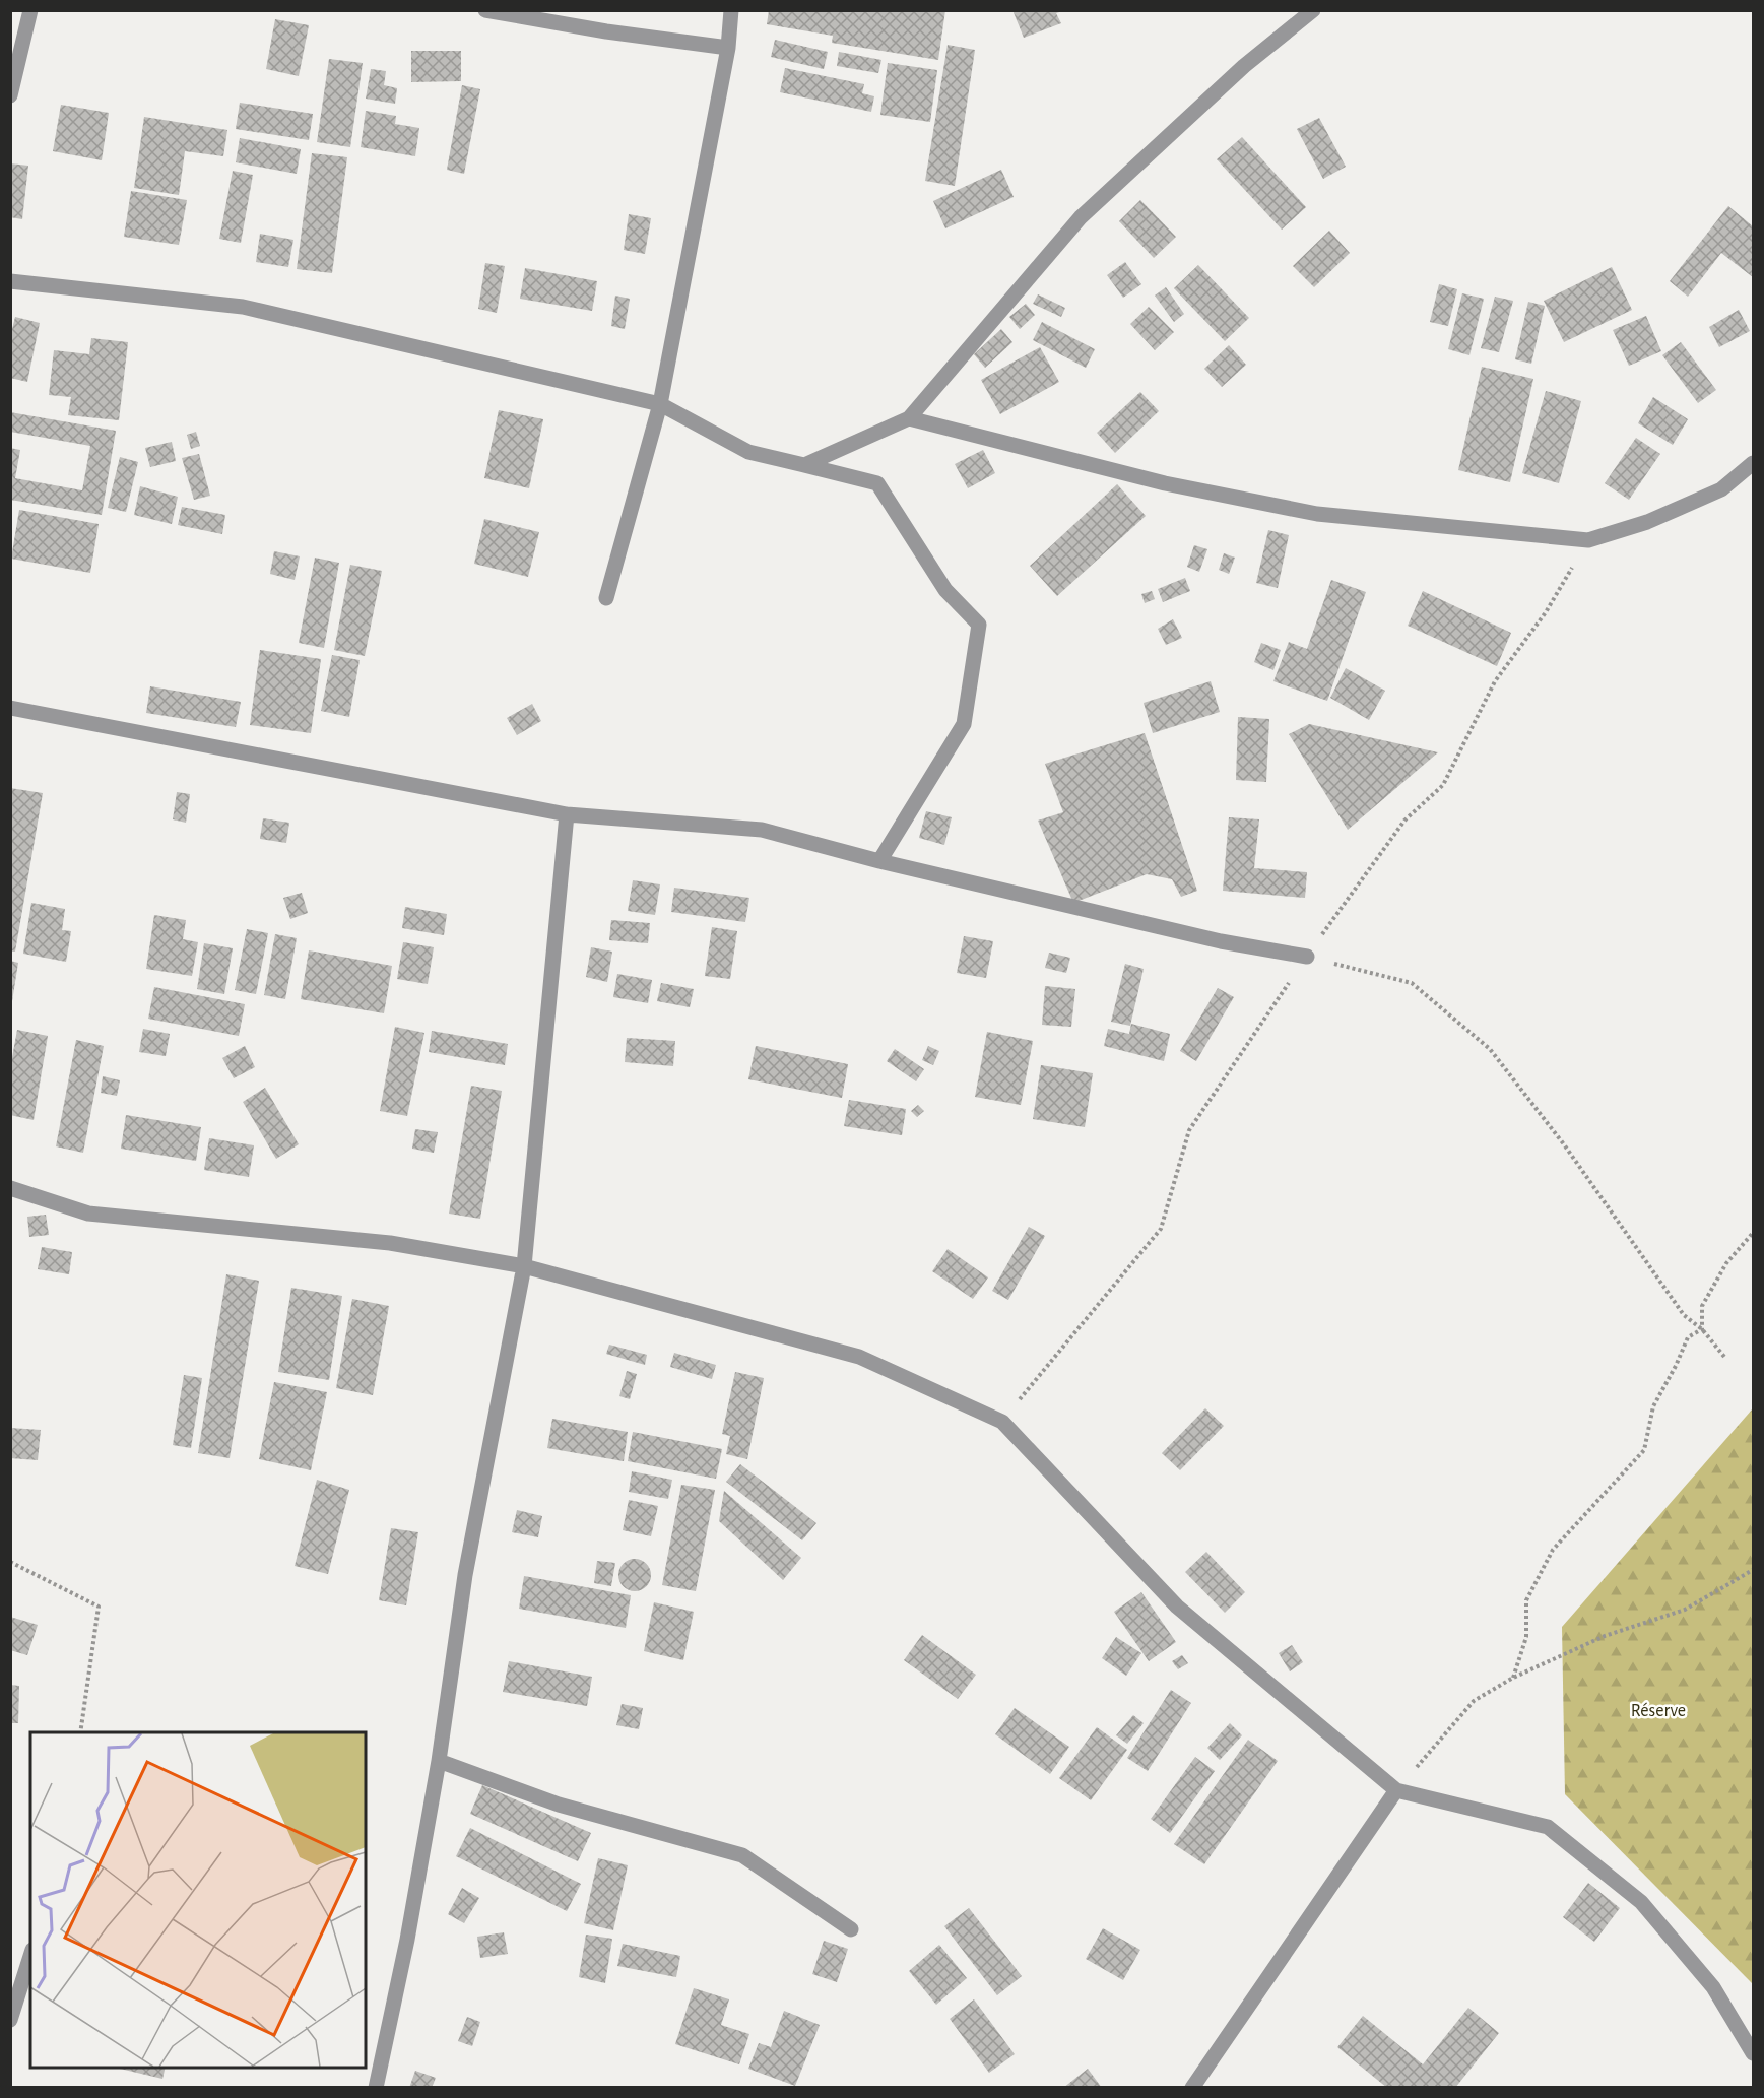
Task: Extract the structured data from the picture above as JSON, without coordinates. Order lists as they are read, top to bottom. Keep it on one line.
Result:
{"parks":["Réserve"]}
